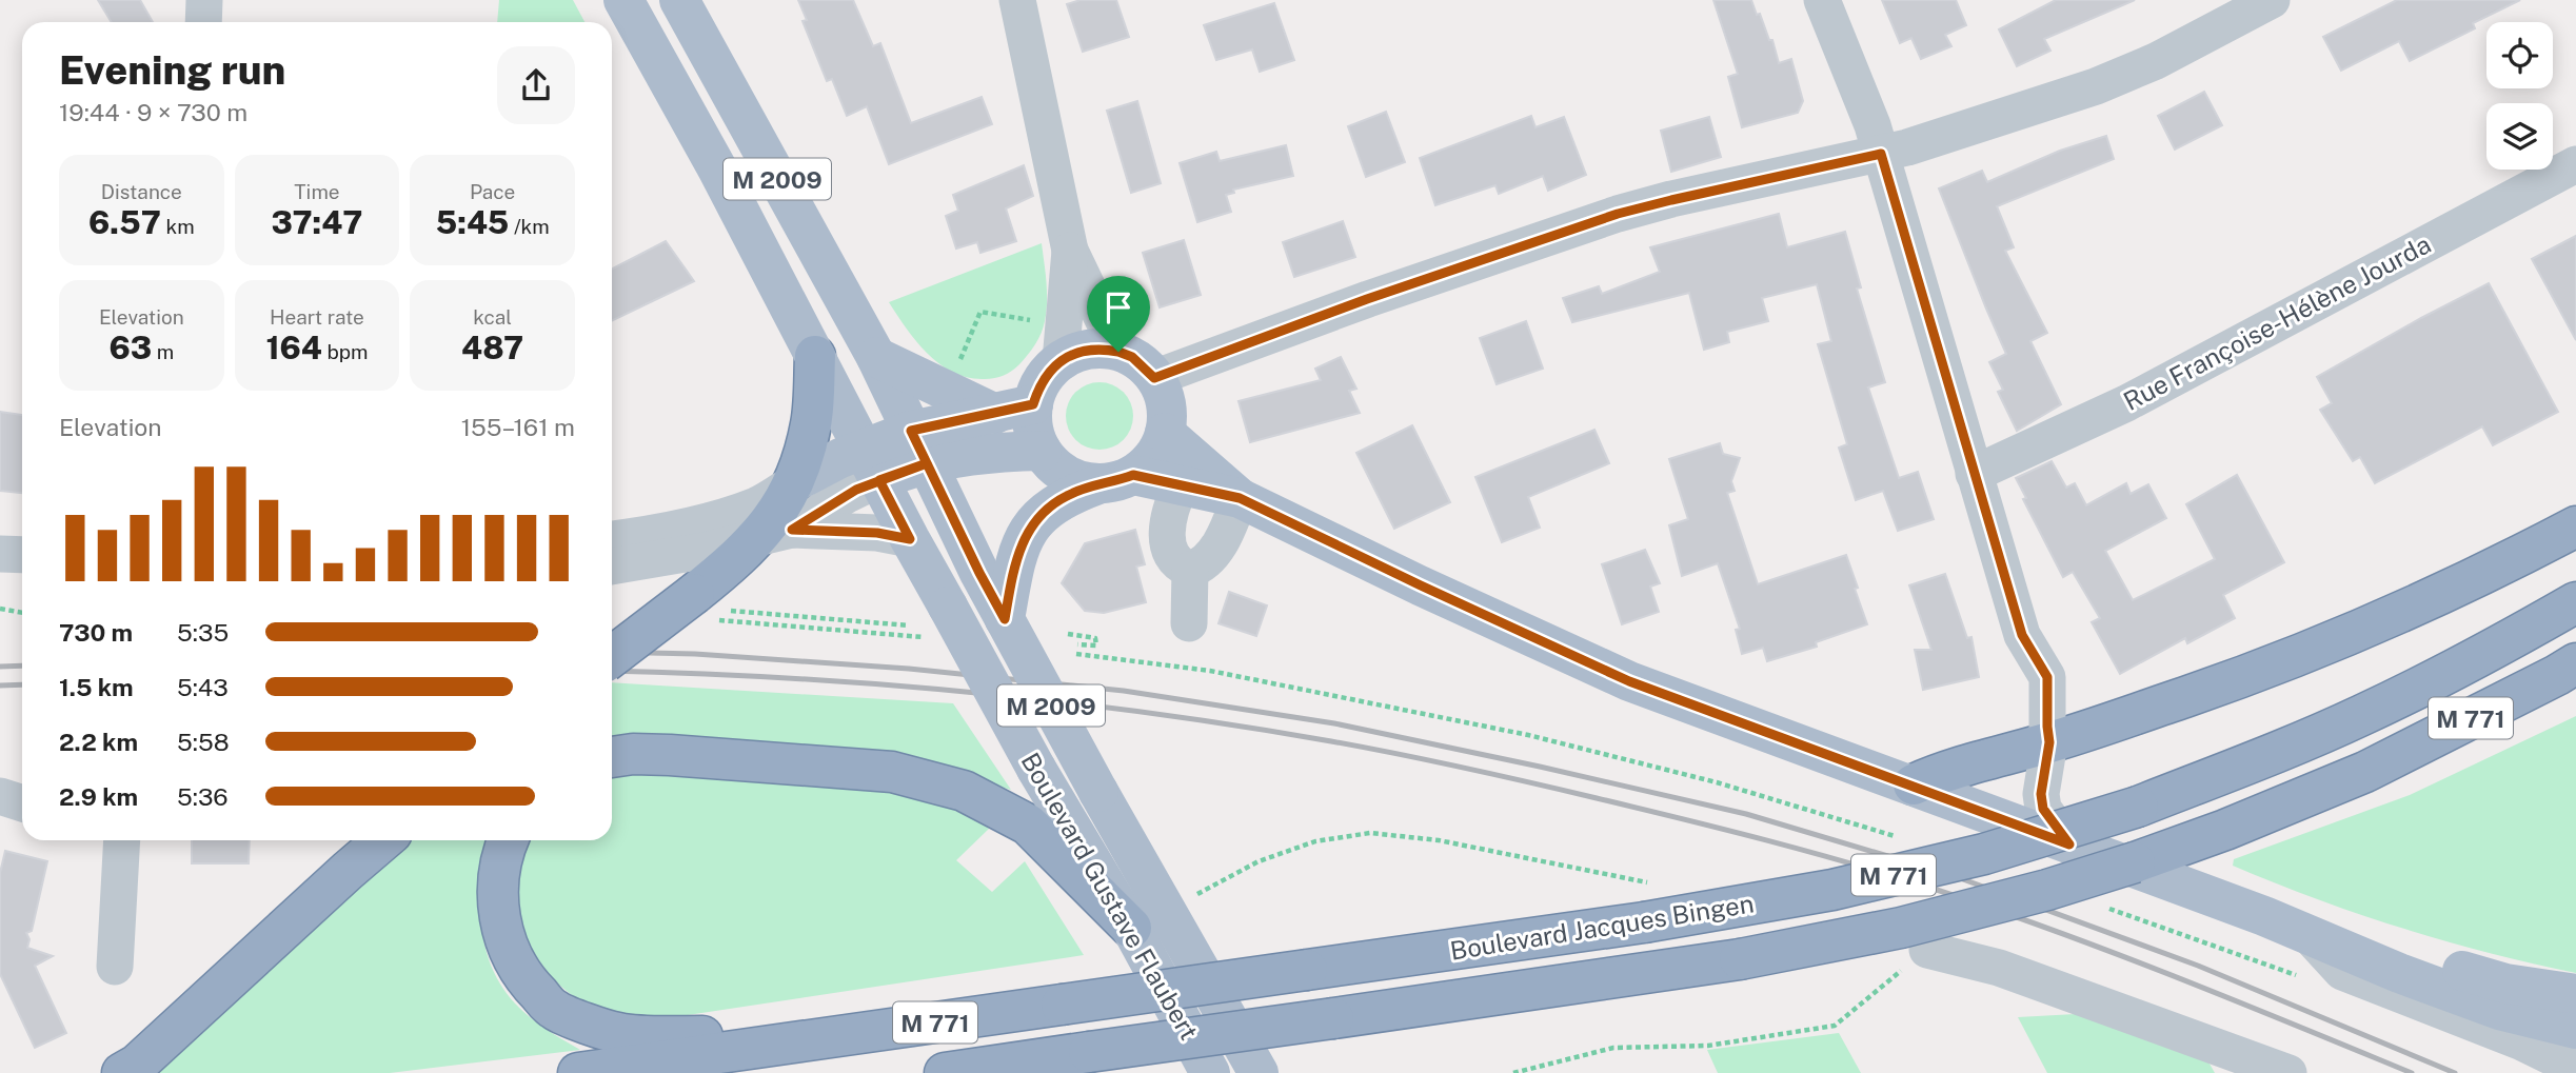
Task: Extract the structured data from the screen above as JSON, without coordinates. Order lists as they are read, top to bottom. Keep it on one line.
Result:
{"streets":{"highway":["M 771","Boulevard Jacques Bingen"],"main road":["M 2009","Boulevard Gustave Flaubert"],"street":["Rue Françoise-Hélène Jourda"]},"crossings":[["M 2009","Boulevard Gustave Flaubert"]],"page":{"heading":["Evening run","19:44 · 9 × 730 m"],"stats":[["Distance","6.57 km"],["Time","37:47"],["Pace","5:45 /km"],["Elevation","63 m"],["Heart rate","164 bpm"],["kcal","487"]],"chart":["Elevation","155–161 m"],"list":[{"name":"730 m","note":"5:35"},{"name":"1.5 km","note":"5:43"},{"name":"2.2 km","note":"5:58"},{"name":"2.9 km","note":"5:36"}]}}
